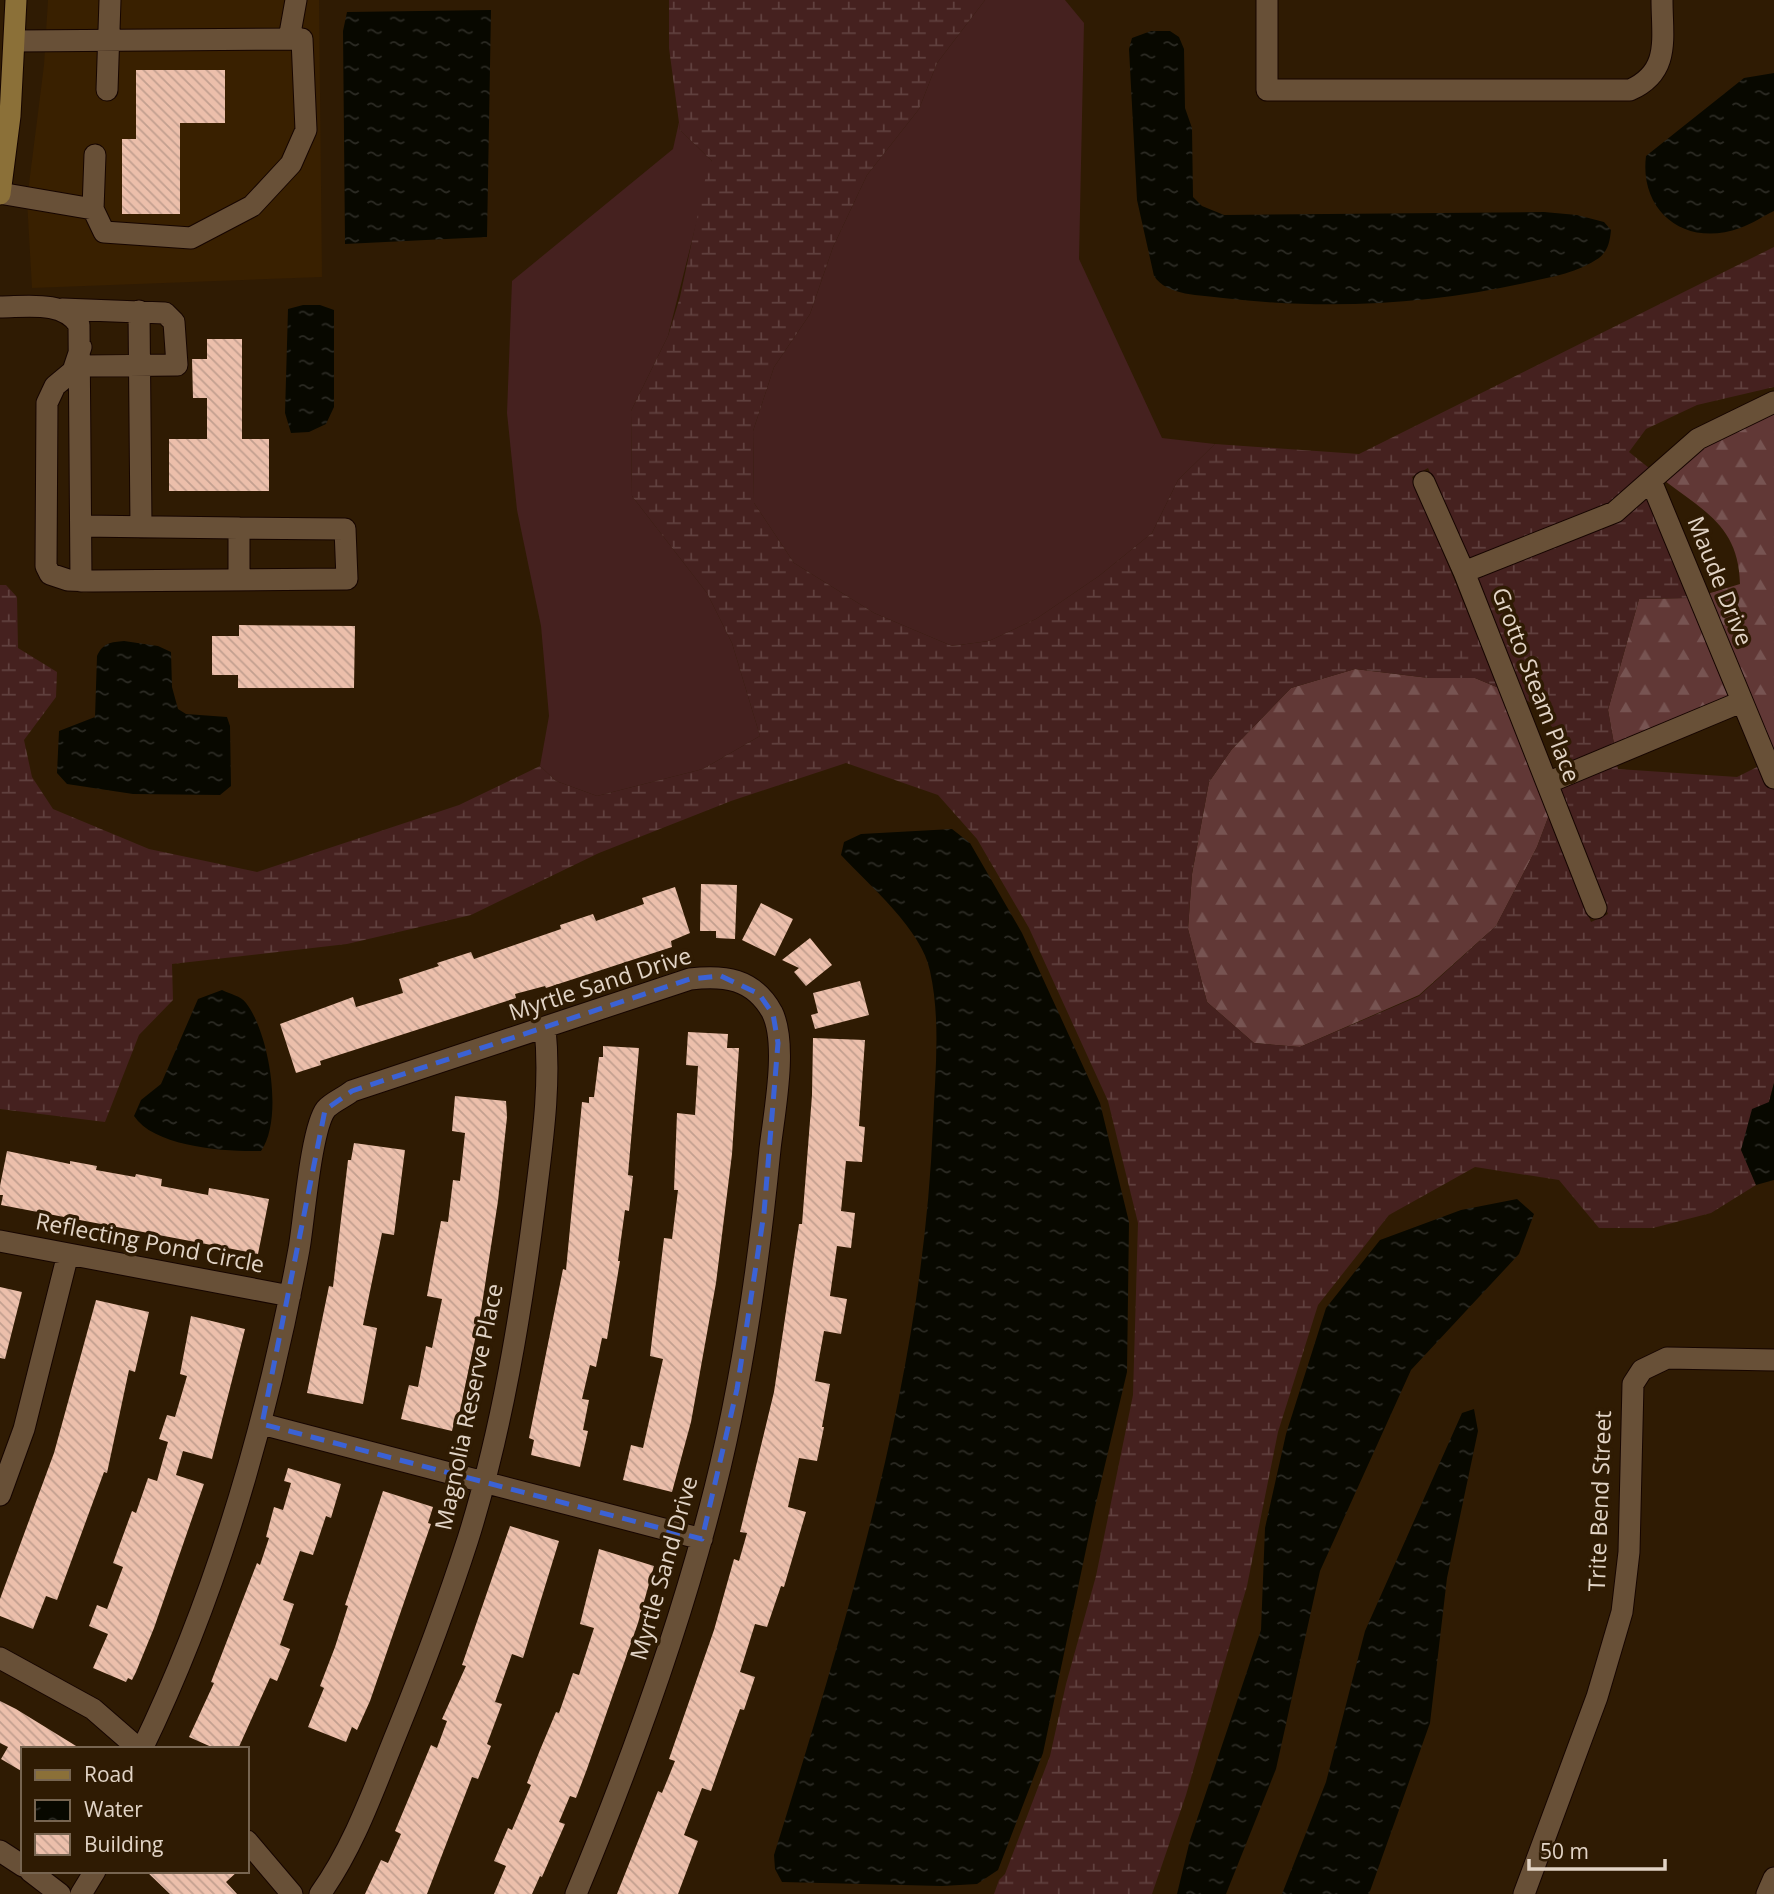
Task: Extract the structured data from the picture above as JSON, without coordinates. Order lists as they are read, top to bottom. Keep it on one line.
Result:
{"streets":{"street":["Maude Drive","Grotto Steam Place","Myrtle Sand Drive","Reflecting Pond Circle","Magnolia Reserve Place","Trite Bend Street"]},"crossings":[["Myrtle Sand Drive","Reflecting Pond Circle"],["Myrtle Sand Drive","Magnolia Reserve Place"]],"legend":["Road","Water","Building"],"scale_bar":"50 m"}
